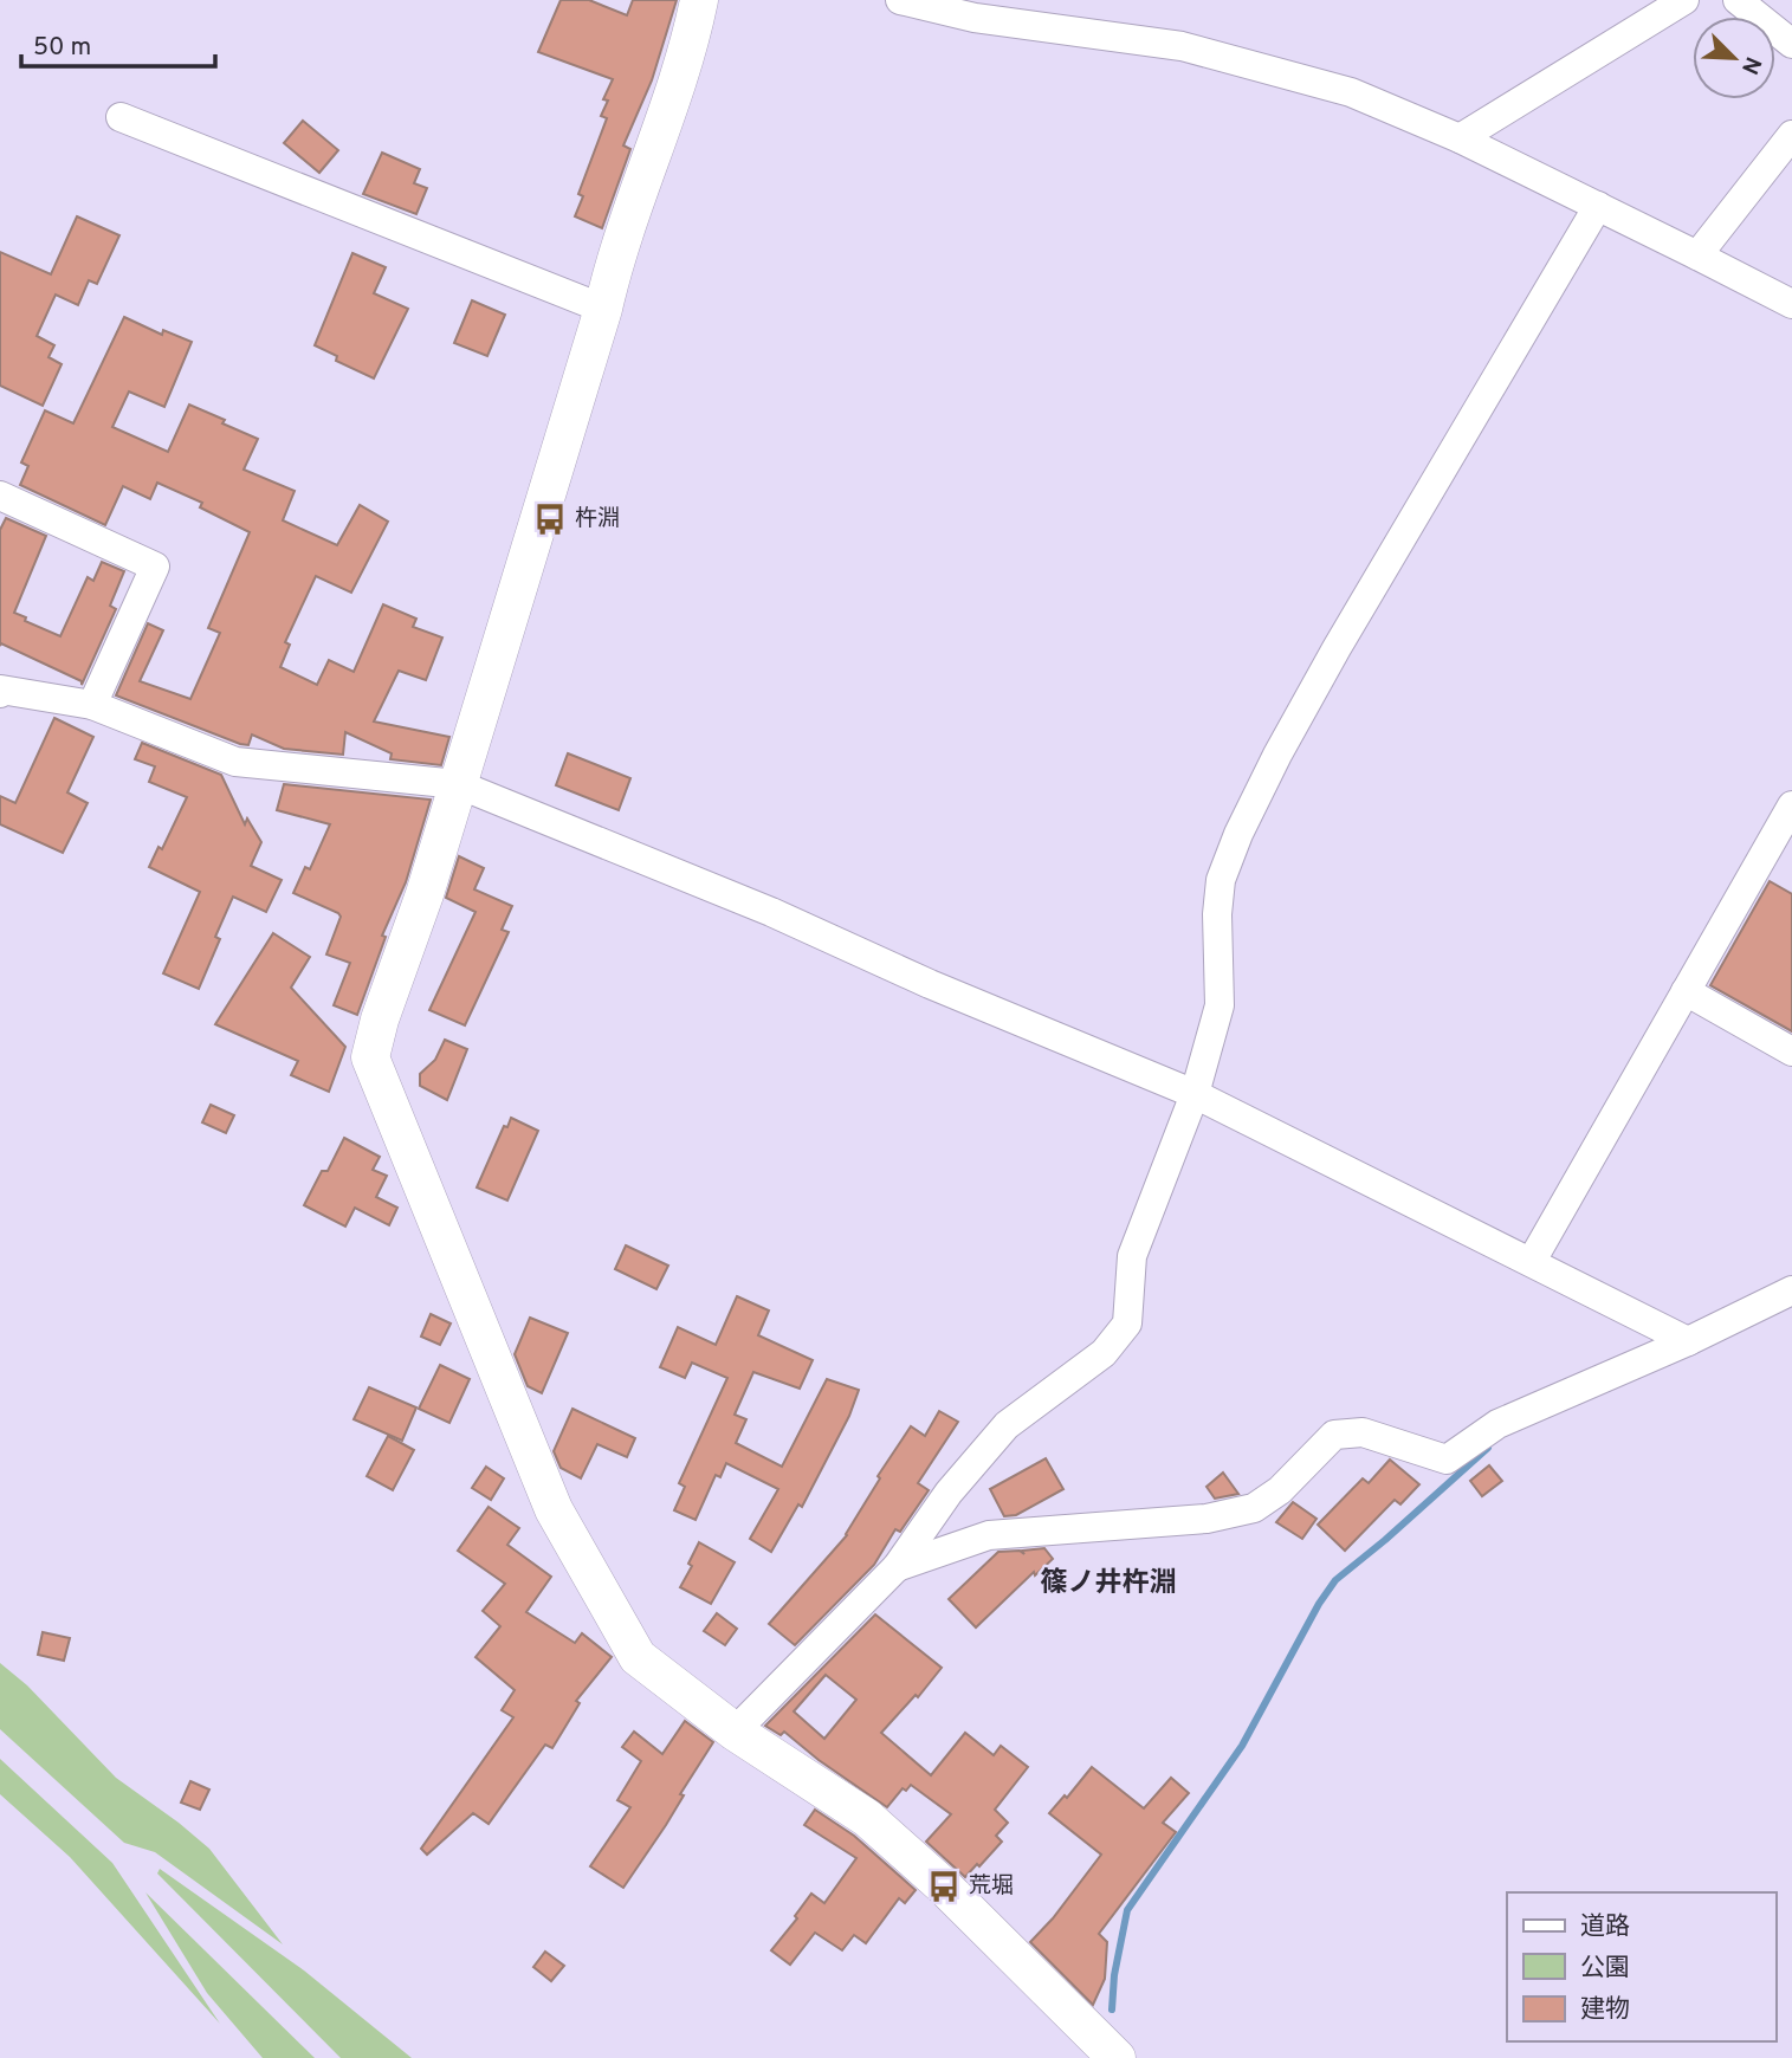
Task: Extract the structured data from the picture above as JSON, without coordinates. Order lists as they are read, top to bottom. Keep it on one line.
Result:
{"districts":["篠ノ井杵淵"],"places":{"bus stop":["杵淵","荒堀"]},"legend":["道路","公園","建物"],"scale_bar":"50 m","north":"bottom right"}
